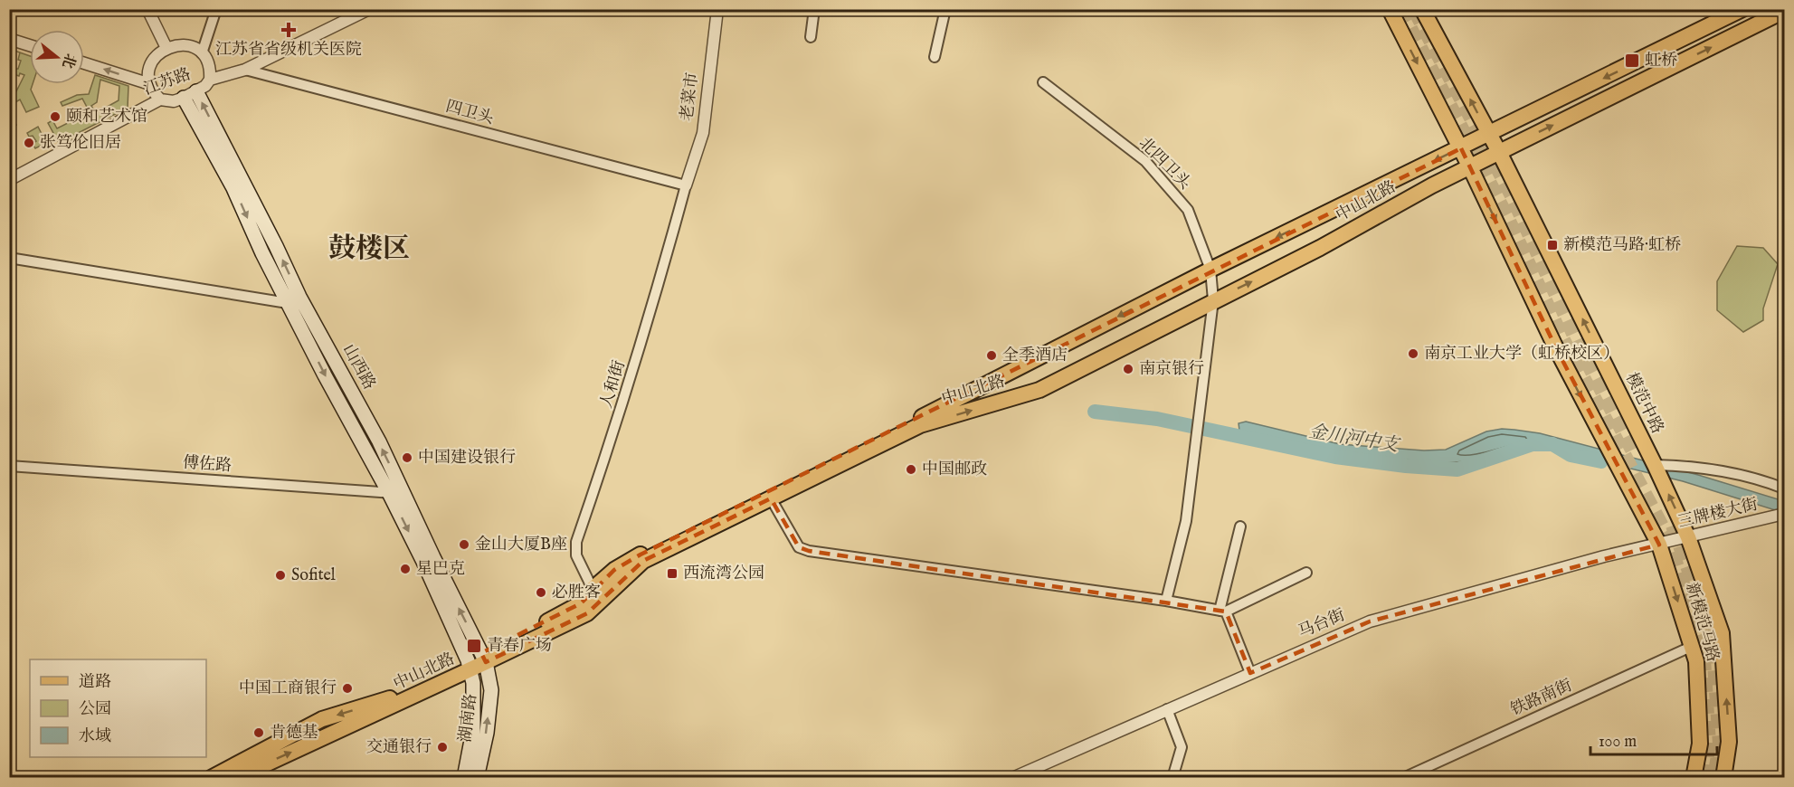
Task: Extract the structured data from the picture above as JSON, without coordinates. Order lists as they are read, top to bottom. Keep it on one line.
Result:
{"streets":{"main road":["中山北路","山西路","模范中路","新模范马路","湖南路"],"street":["江苏路","老菜市","四卫头","北四卫头","人和街","傅佐路","三牌楼大街","马台街","铁路南街"]},"crossings":[["江苏路","四卫头"],["江苏路","山西路"],["老菜市","四卫头"],["老菜市","人和街"],["四卫头","人和街"],["北四卫头","中山北路"],["中山北路","山西路"],["中山北路","人和街"],["中山北路","模范中路"],["中山北路","湖南路"],["山西路","傅佐路"],["山西路","湖南路"],["模范中路","三牌楼大街"],["三牌楼大街","新模范马路"],["三牌楼大街","马台街"],["新模范马路","马台街"],["新模范马路","铁路南街"]],"one_way":["新模范马路"],"districts":["鼓楼区"],"water":["金川河中支"],"places":{"health":["江苏省省级机关医院"],"transit":["虹桥","新模范马路·虹桥","西流湾公园","青春广场"],"other":["颐和艺术馆","张笃伦旧居","南京工业大学（虹桥校区）","全季酒店","南京银行","中国建设银行","中国邮政","金山大厦B座","星巴克","Sofitel","必胜客","中国工商银行","肯德基","交通银行"]},"legend":["道路","公园","水域"],"scale_bar":"100 m","north":"right"}
